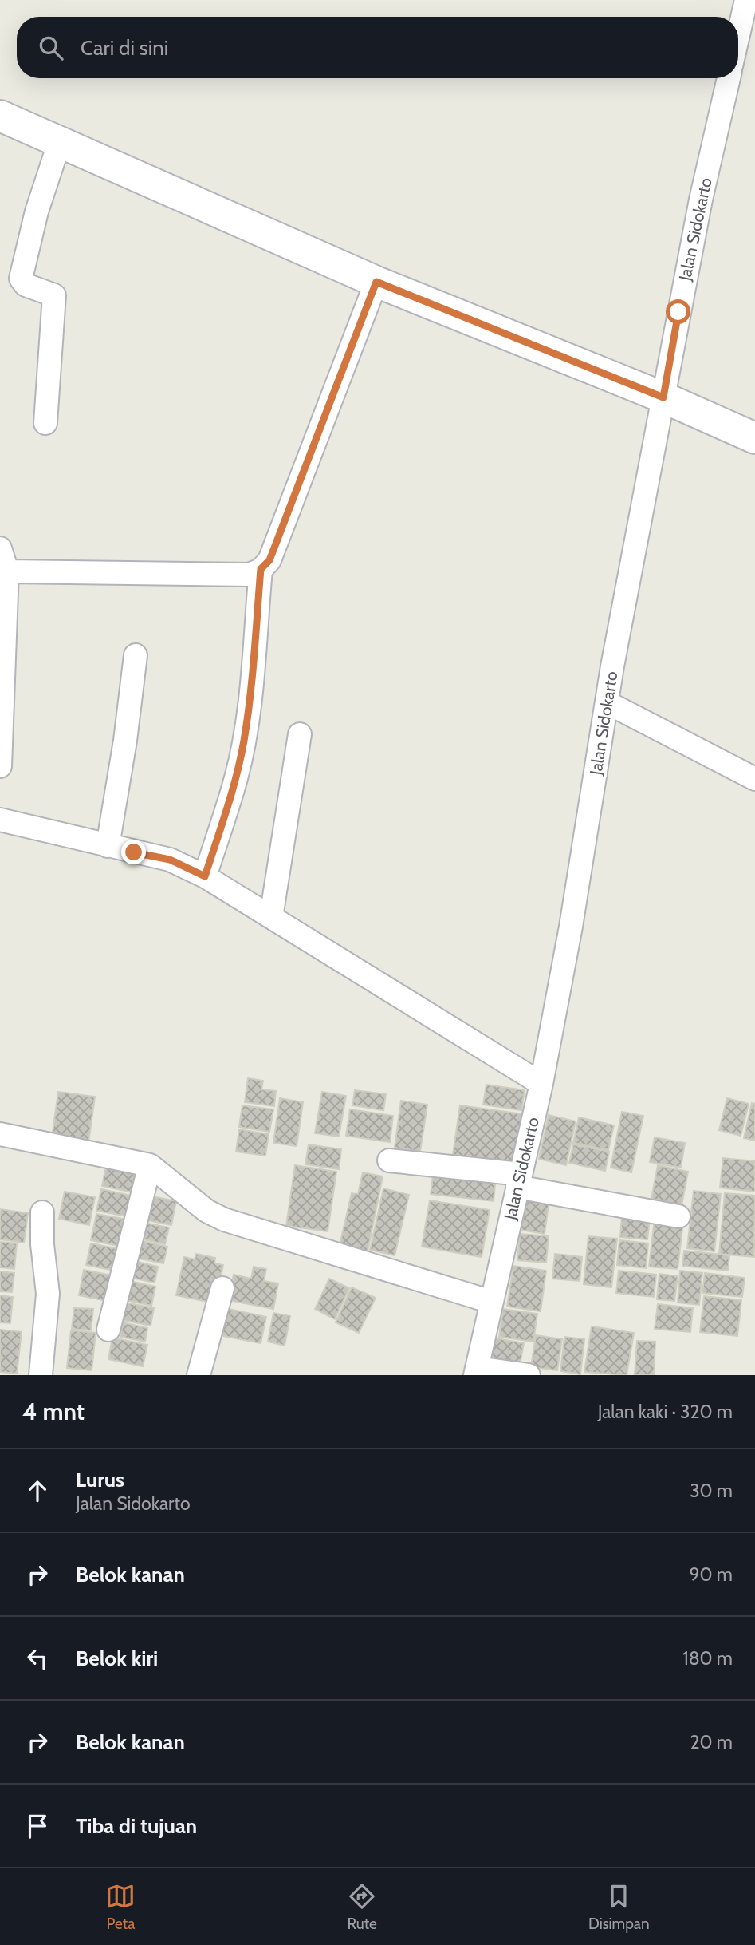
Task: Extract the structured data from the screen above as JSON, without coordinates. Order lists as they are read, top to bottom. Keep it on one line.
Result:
{"streets":{"street":["Jalan Sidokarto"]},"page":{"search":"Cari di sini","heading":["4 mnt","Jalan kaki · 320 m"],"list":[["Lurus","Jalan Sidokarto","30 m"],["Belok kanan","90 m"],["Belok kiri","180 m"],["Belok kanan","20 m"],"Tiba di tujuan"],"nav":["Peta","Rute","Disimpan"]}}
